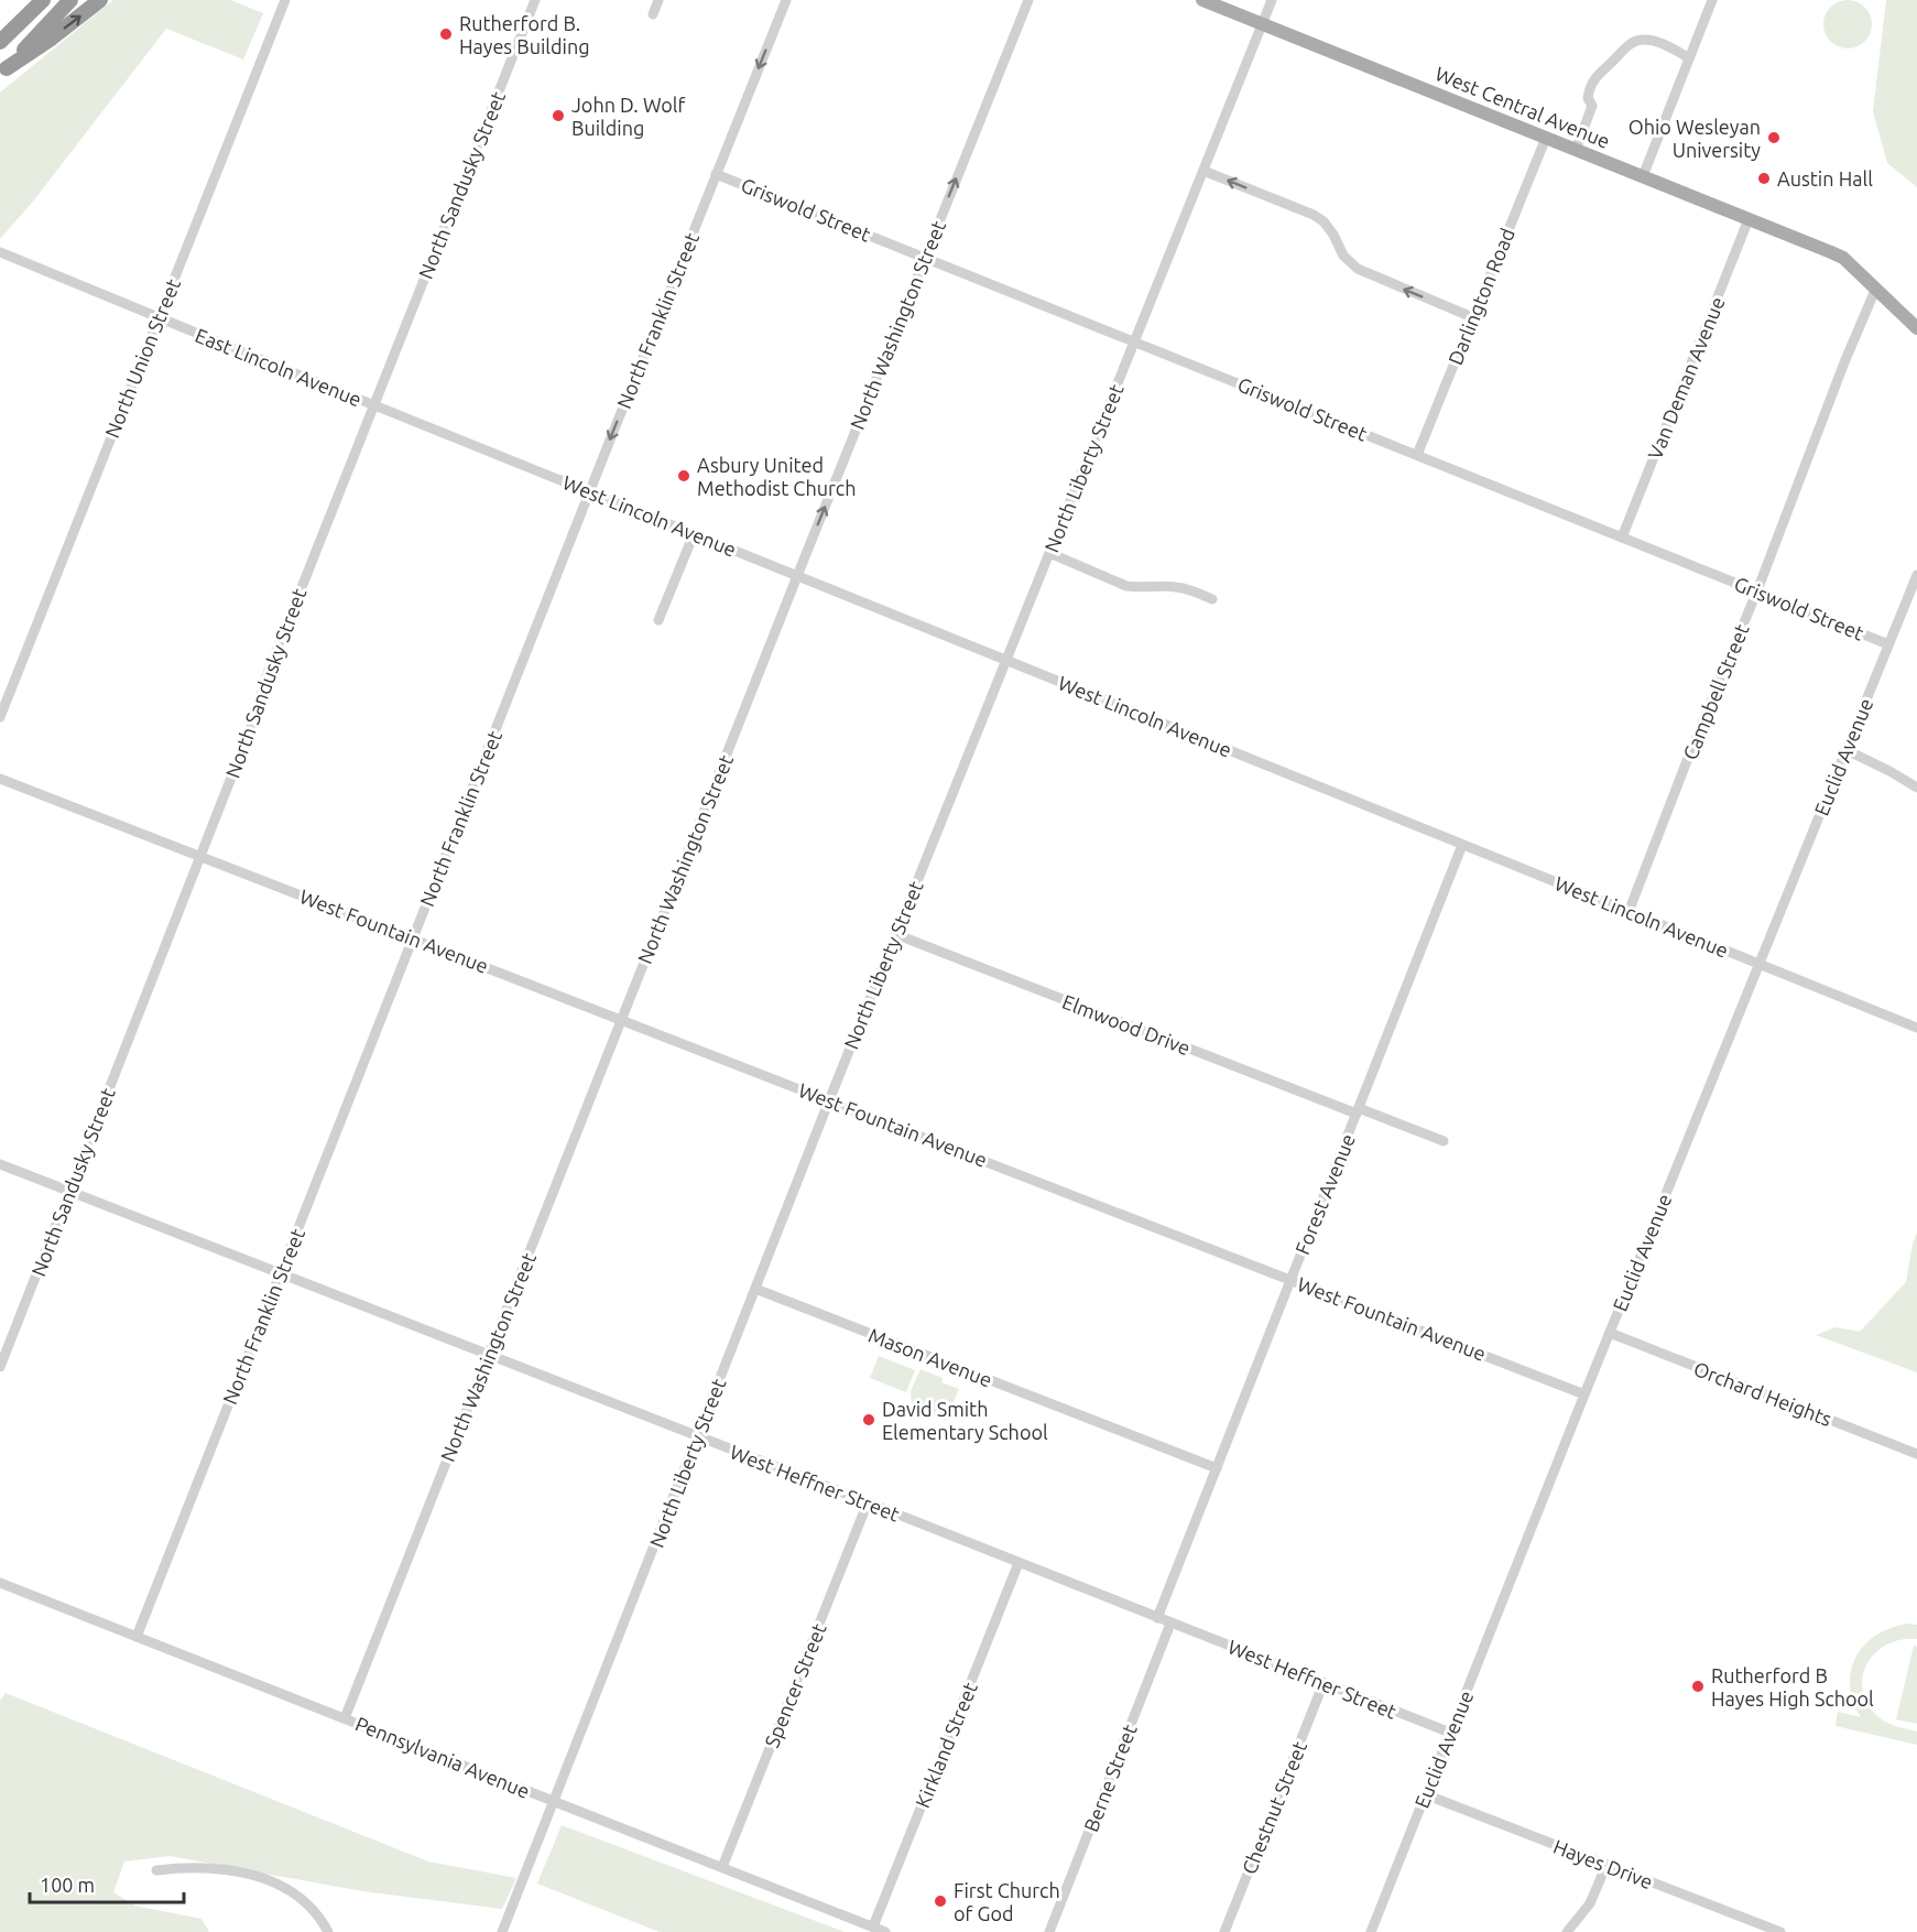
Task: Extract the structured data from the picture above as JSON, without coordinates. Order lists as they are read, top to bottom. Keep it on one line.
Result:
{"streets":{"main road":["West Central Avenue"],"street":["North Sandusky Street","Griswold Street","Darlington Road","North Franklin Street","North Washington Street","North Union Street","East Lincoln Avenue","Van Deman Avenue","North Liberty Street","West Lincoln Avenue","Campbell Street","Euclid Avenue","West Fountain Avenue","Elmwood Drive","Forest Avenue","Mason Avenue","Orchard Heights","West Heffner Street","Spencer Street","Kirkland Street","Pennsylvania Avenue","Berne Street","Chestnut Street","Hayes Drive"]},"crossings":[["West Central Avenue","Darlington Road"],["West Central Avenue","Van Deman Avenue"],["West Central Avenue","North Liberty Street"],["West Central Avenue","Campbell Street"],["North Sandusky Street","East Lincoln Avenue"],["North Sandusky Street","West Lincoln Avenue"],["North Sandusky Street","West Fountain Avenue"],["North Sandusky Street","West Heffner Street"],["Griswold Street","Darlington Road"],["Griswold Street","North Franklin Street"],["Griswold Street","North Washington Street"],["Griswold Street","Van Deman Avenue"],["Griswold Street","North Liberty Street"],["Griswold Street","Campbell Street"],["Griswold Street","Euclid Avenue"],["North Franklin Street","West Lincoln Avenue"],["North Franklin Street","West Fountain Avenue"],["North Franklin Street","West Heffner Street"],["North Franklin Street","Pennsylvania Avenue"],["North Washington Street","West Lincoln Avenue"],["North Washington Street","West Fountain Avenue"],["North Washington Street","West Heffner Street"],["North Washington Street","Pennsylvania Avenue"],["North Union Street","East Lincoln Avenue"],["East Lincoln Avenue","West Lincoln Avenue"],["North Liberty Street","West Lincoln Avenue"],["North Liberty Street","West Fountain Avenue"],["North Liberty Street","Elmwood Drive"],["North Liberty Street","Mason Avenue"],["North Liberty Street","West Heffner Street"],["North Liberty Street","Pennsylvania Avenue"],["West Lincoln Avenue","Campbell Street"],["West Lincoln Avenue","Euclid Avenue"],["West Lincoln Avenue","Forest Avenue"],["Euclid Avenue","West Fountain Avenue"],["Euclid Avenue","Orchard Heights"],["Euclid Avenue","West Heffner Street"],["Euclid Avenue","Hayes Drive"],["West Fountain Avenue","Forest Avenue"],["Elmwood Drive","Forest Avenue"],["Forest Avenue","Mason Avenue"],["Forest Avenue","West Heffner Street"],["West Heffner Street","Spencer Street"],["West Heffner Street","Kirkland Street"],["West Heffner Street","Berne Street"],["West Heffner Street","Chestnut Street"],["Spencer Street","Pennsylvania Avenue"],["Kirkland Street","Pennsylvania Avenue"]],"places":["Rutherford B. Hayes Building","John D. Wolf Building","Ohio Wesleyan University","Austin Hall","Asbury United Methodist Church","David Smith Elementary School","Rutherford B Hayes High School","First Church of God"],"scale_bar":"100 m"}
